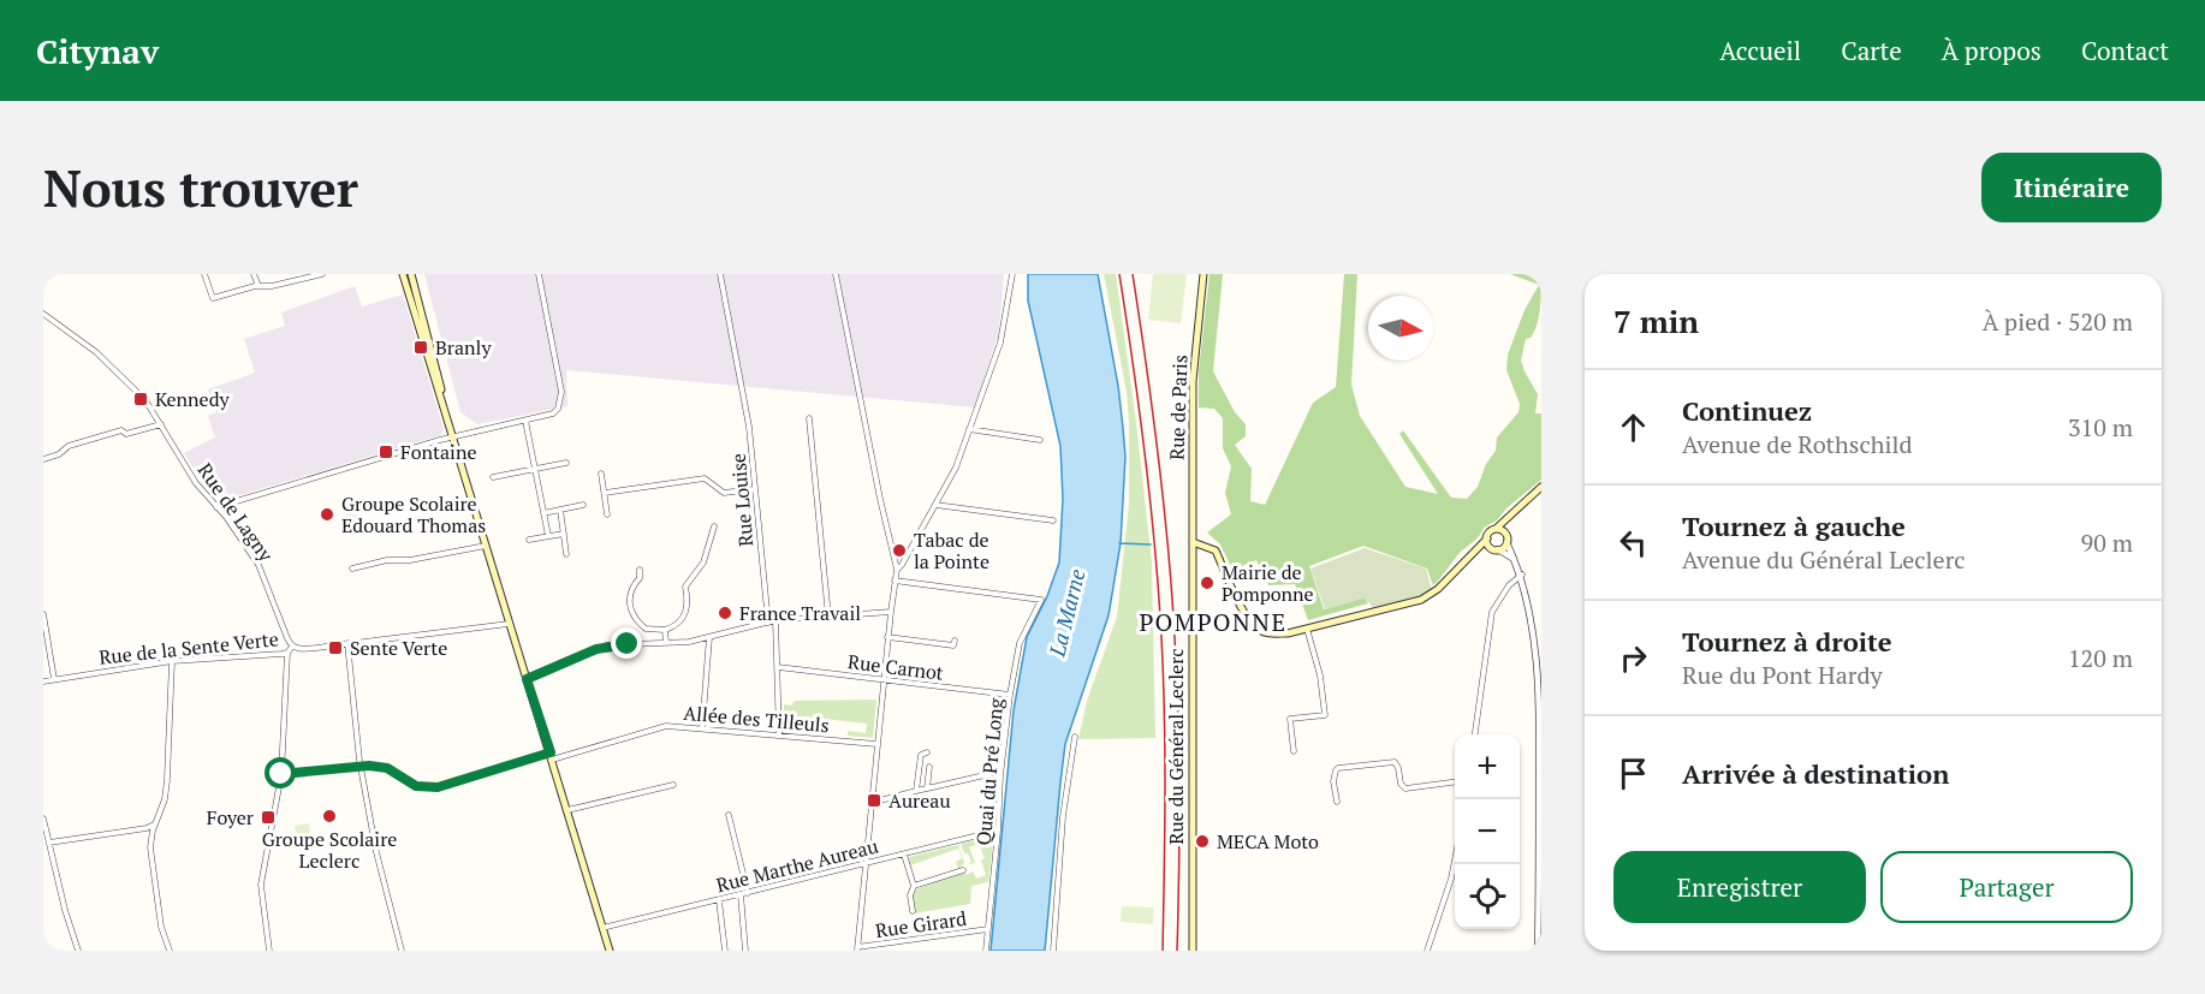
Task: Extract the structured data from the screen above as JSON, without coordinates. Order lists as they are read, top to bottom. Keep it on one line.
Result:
{"streets":{"main road":["Rue de Paris","Rue du Général Leclerc"],"street":["Rue Louise","Rue de Lagny","Rue de la Sente Verte","Rue Carnot","Allée des Tilleuls","Quai du Pré Long","Rue Marthe Aureau","Rue Girard"]},"crossings":[["Rue de Paris","Rue du Général Leclerc"],["Rue de Lagny","Rue de la Sente Verte"],["Rue Carnot","Quai du Pré Long"],["Quai du Pré Long","Rue Marthe Aureau"],["Quai du Pré Long","Rue Girard"]],"districts":["POMPONNE"],"water":["La Marne"],"places":{"transit":["Branly","Kennedy","Fontaine","Sente Verte","Aureau","Foyer"],"other":["Groupe Scolaire Edouard Thomas","Tabac de la Pointe","Mairie de Pomponne","France Travail","Groupe Scolaire Leclerc","MECA Moto"]},"north":"right","page":{"header":"Citynav","nav":["Accueil","Carte","À propos","Contact"],"buttons":["Itinéraire",["Enregistrer","Partager"]],"title":"Nous trouver","heading":["7 min","À pied · 520 m"],"list":[["Continuez","Avenue de Rothschild","310 m"],["Tournez à gauche","Avenue du Général Leclerc","90 m"],["Tournez à droite","Rue du Pont Hardy","120 m"],"Arrivée à destination"],"map_buttons":["+","−"]}}
